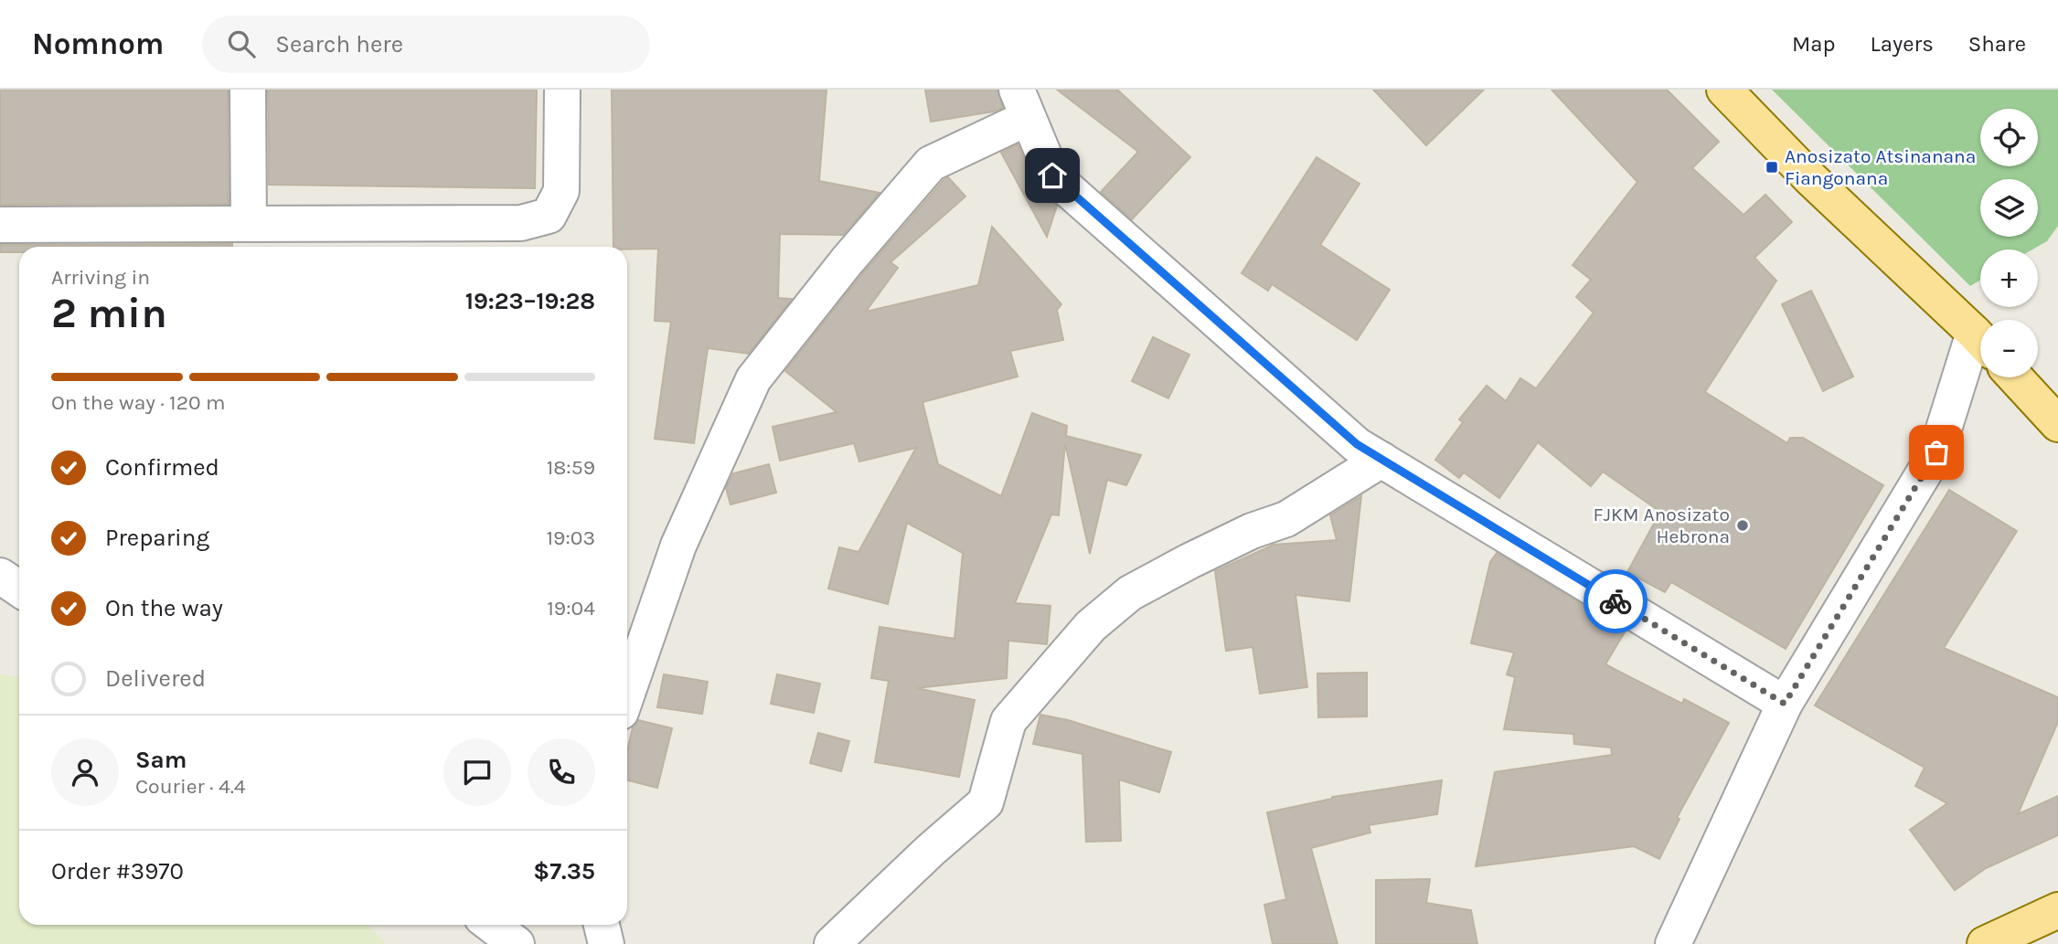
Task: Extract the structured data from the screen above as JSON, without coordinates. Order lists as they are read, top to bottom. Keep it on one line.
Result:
{"places":{"transit":["Anosizato Atsinanana Fiangonana"],"other":["FJKM Anosizato Hebrona"]},"page":{"header":"Nomnom","search":"Search here","nav":["Map","Layers","Share"],"map_buttons":["+","−"],"heading":["2 min","Arriving in","19:23–19:28"],"panel":["Sam","Courier · 4.4","Order #3970","$7.35"],"bar":"On the way · 120 m","list":[["Confirmed","18:59"],["Preparing","19:03"],["On the way","19:04"],"Delivered"]}}
